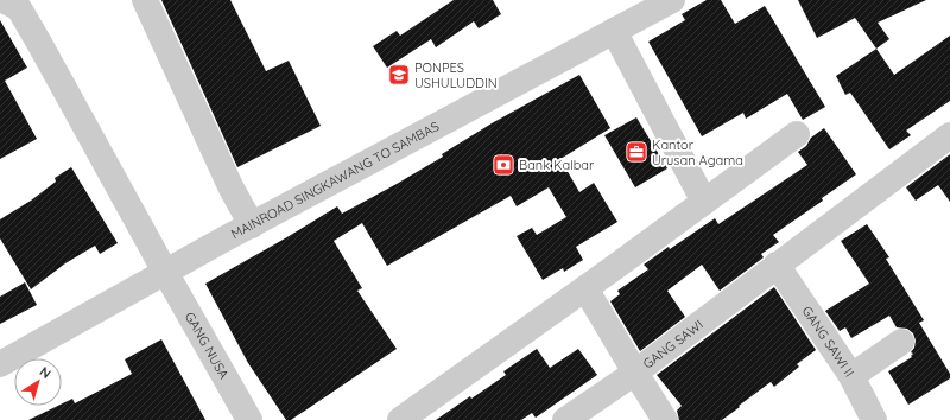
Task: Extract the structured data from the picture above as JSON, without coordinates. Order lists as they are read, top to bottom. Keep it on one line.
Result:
{"streets":{"street":["MAINROAD SINGKAWANG TO SAMBAS","GANG SAWI II","GANG SAWI","GANG NUSA"]},"crossings":[["MAINROAD SINGKAWANG TO SAMBAS","GANG NUSA"],["GANG SAWI II","GANG SAWI"]],"places":{"school or university":["PONPES USHULUDDIN"],"office":["Kantor Urusan Agama"],"bank":["Bank Kalbar"]},"north":"top right"}
